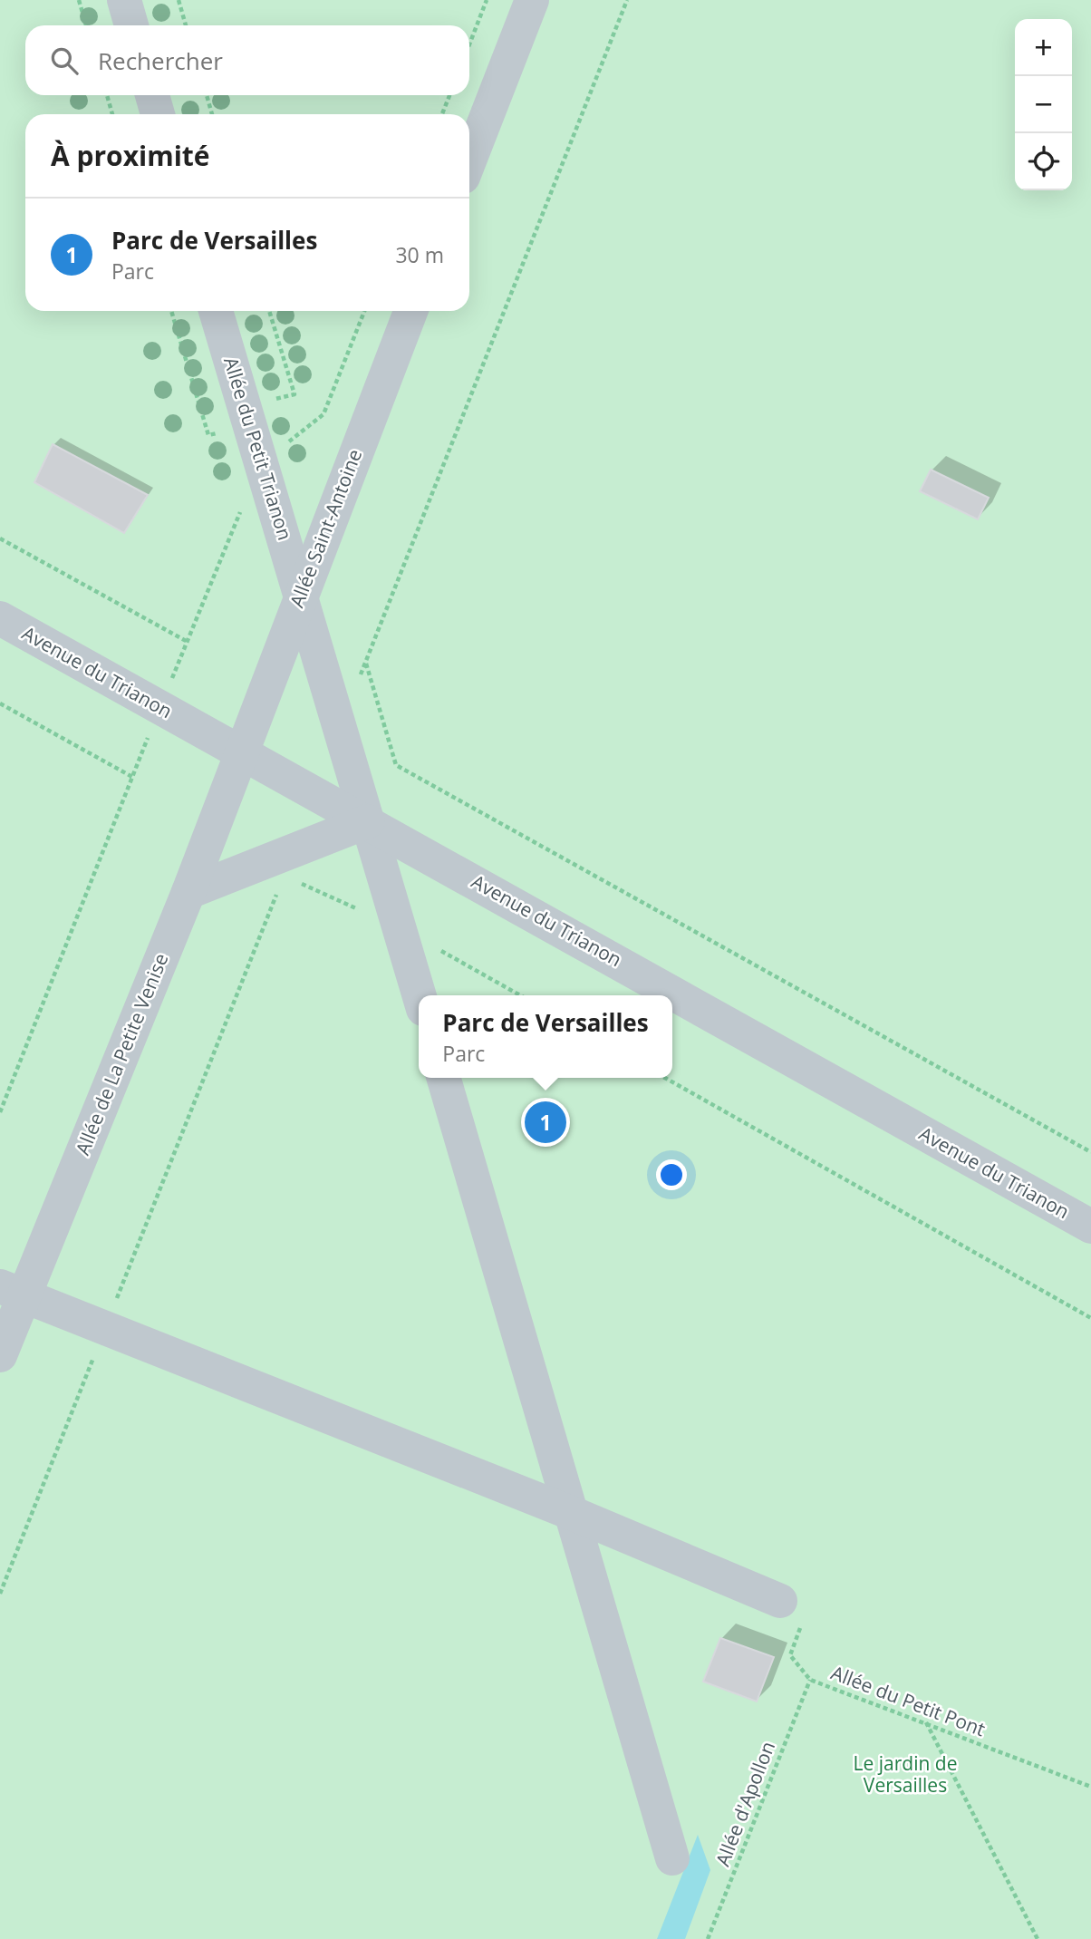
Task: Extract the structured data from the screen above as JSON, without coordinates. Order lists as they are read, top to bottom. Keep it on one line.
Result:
{"streets":{"lane":["Allée du Petit Trianon","Allée Saint-Antoine","Avenue du Trianon","Allée de La Petite Venise"],"path":["Allée du Petit Pont","Allée d'Apollon"]},"crossings":[["Allée du Petit Trianon","Allée Saint-Antoine"],["Allée du Petit Trianon","Avenue du Trianon"],["Allée Saint-Antoine","Avenue du Trianon"],["Allée Saint-Antoine","Allée de La Petite Venise"],["Avenue du Trianon","Allée de La Petite Venise"],["Allée du Petit Pont","Allée d'Apollon"]],"parks":["Le jardin de Versailles"],"page":{"map_buttons":["+","−"],"search":"Rechercher","heading":"À proximité","list":[{"mark":"1","name":"Parc de Versailles","note":"Parc","value":"30 m"}],"popup":["Parc de Versailles","Parc"],"pins":"1"}}
